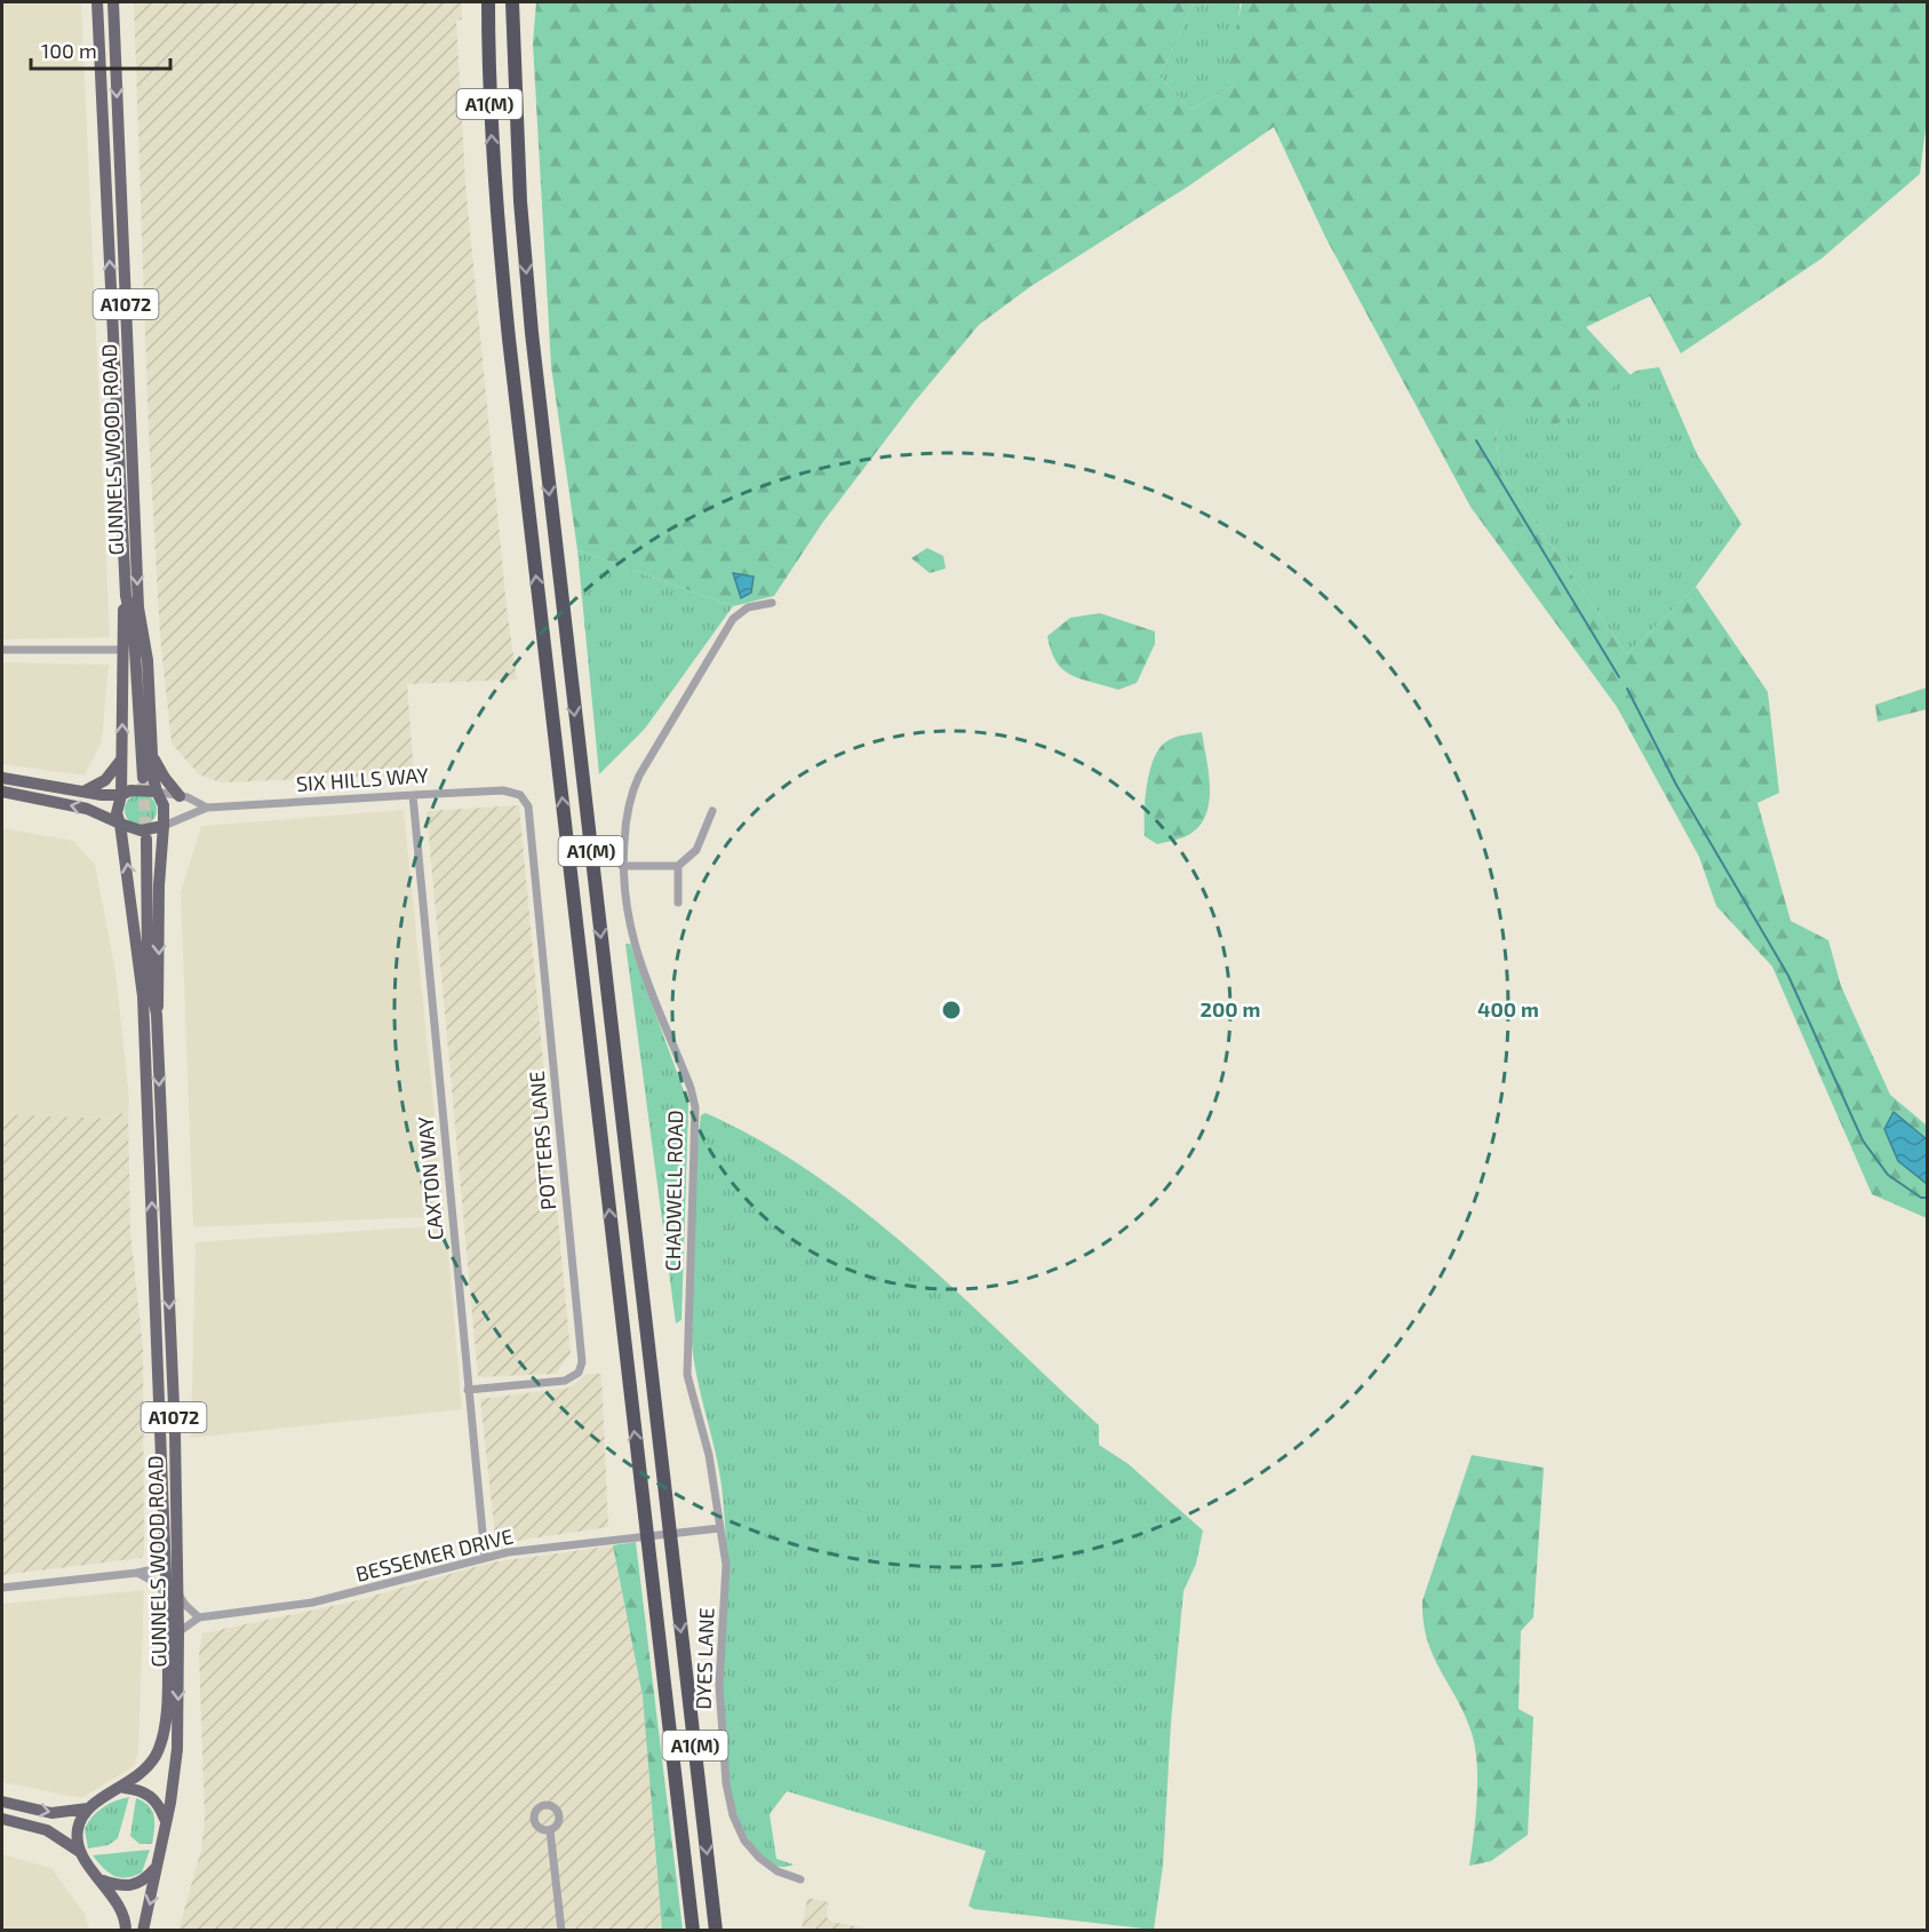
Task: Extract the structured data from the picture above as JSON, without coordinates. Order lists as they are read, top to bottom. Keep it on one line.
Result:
{"streets":{"highway":["A1(M)"],"main road":["A1072","GUNNELS WOOD ROAD"],"street":["SIX HILLS WAY","POTTERS LANE","CAXTON WAY","CHADWELL ROAD","BESSEMER DRIVE","DYES LANE"]},"crossings":[["GUNNELS WOOD ROAD","SIX HILLS WAY"],["GUNNELS WOOD ROAD","BESSEMER DRIVE"],["SIX HILLS WAY","POTTERS LANE"],["SIX HILLS WAY","CAXTON WAY"],["POTTERS LANE","CAXTON WAY"],["CAXTON WAY","BESSEMER DRIVE"],["CHADWELL ROAD","BESSEMER DRIVE"],["CHADWELL ROAD","DYES LANE"],["BESSEMER DRIVE","DYES LANE"]],"scale_bar":"100 m","rings":["200 m","400 m"]}
